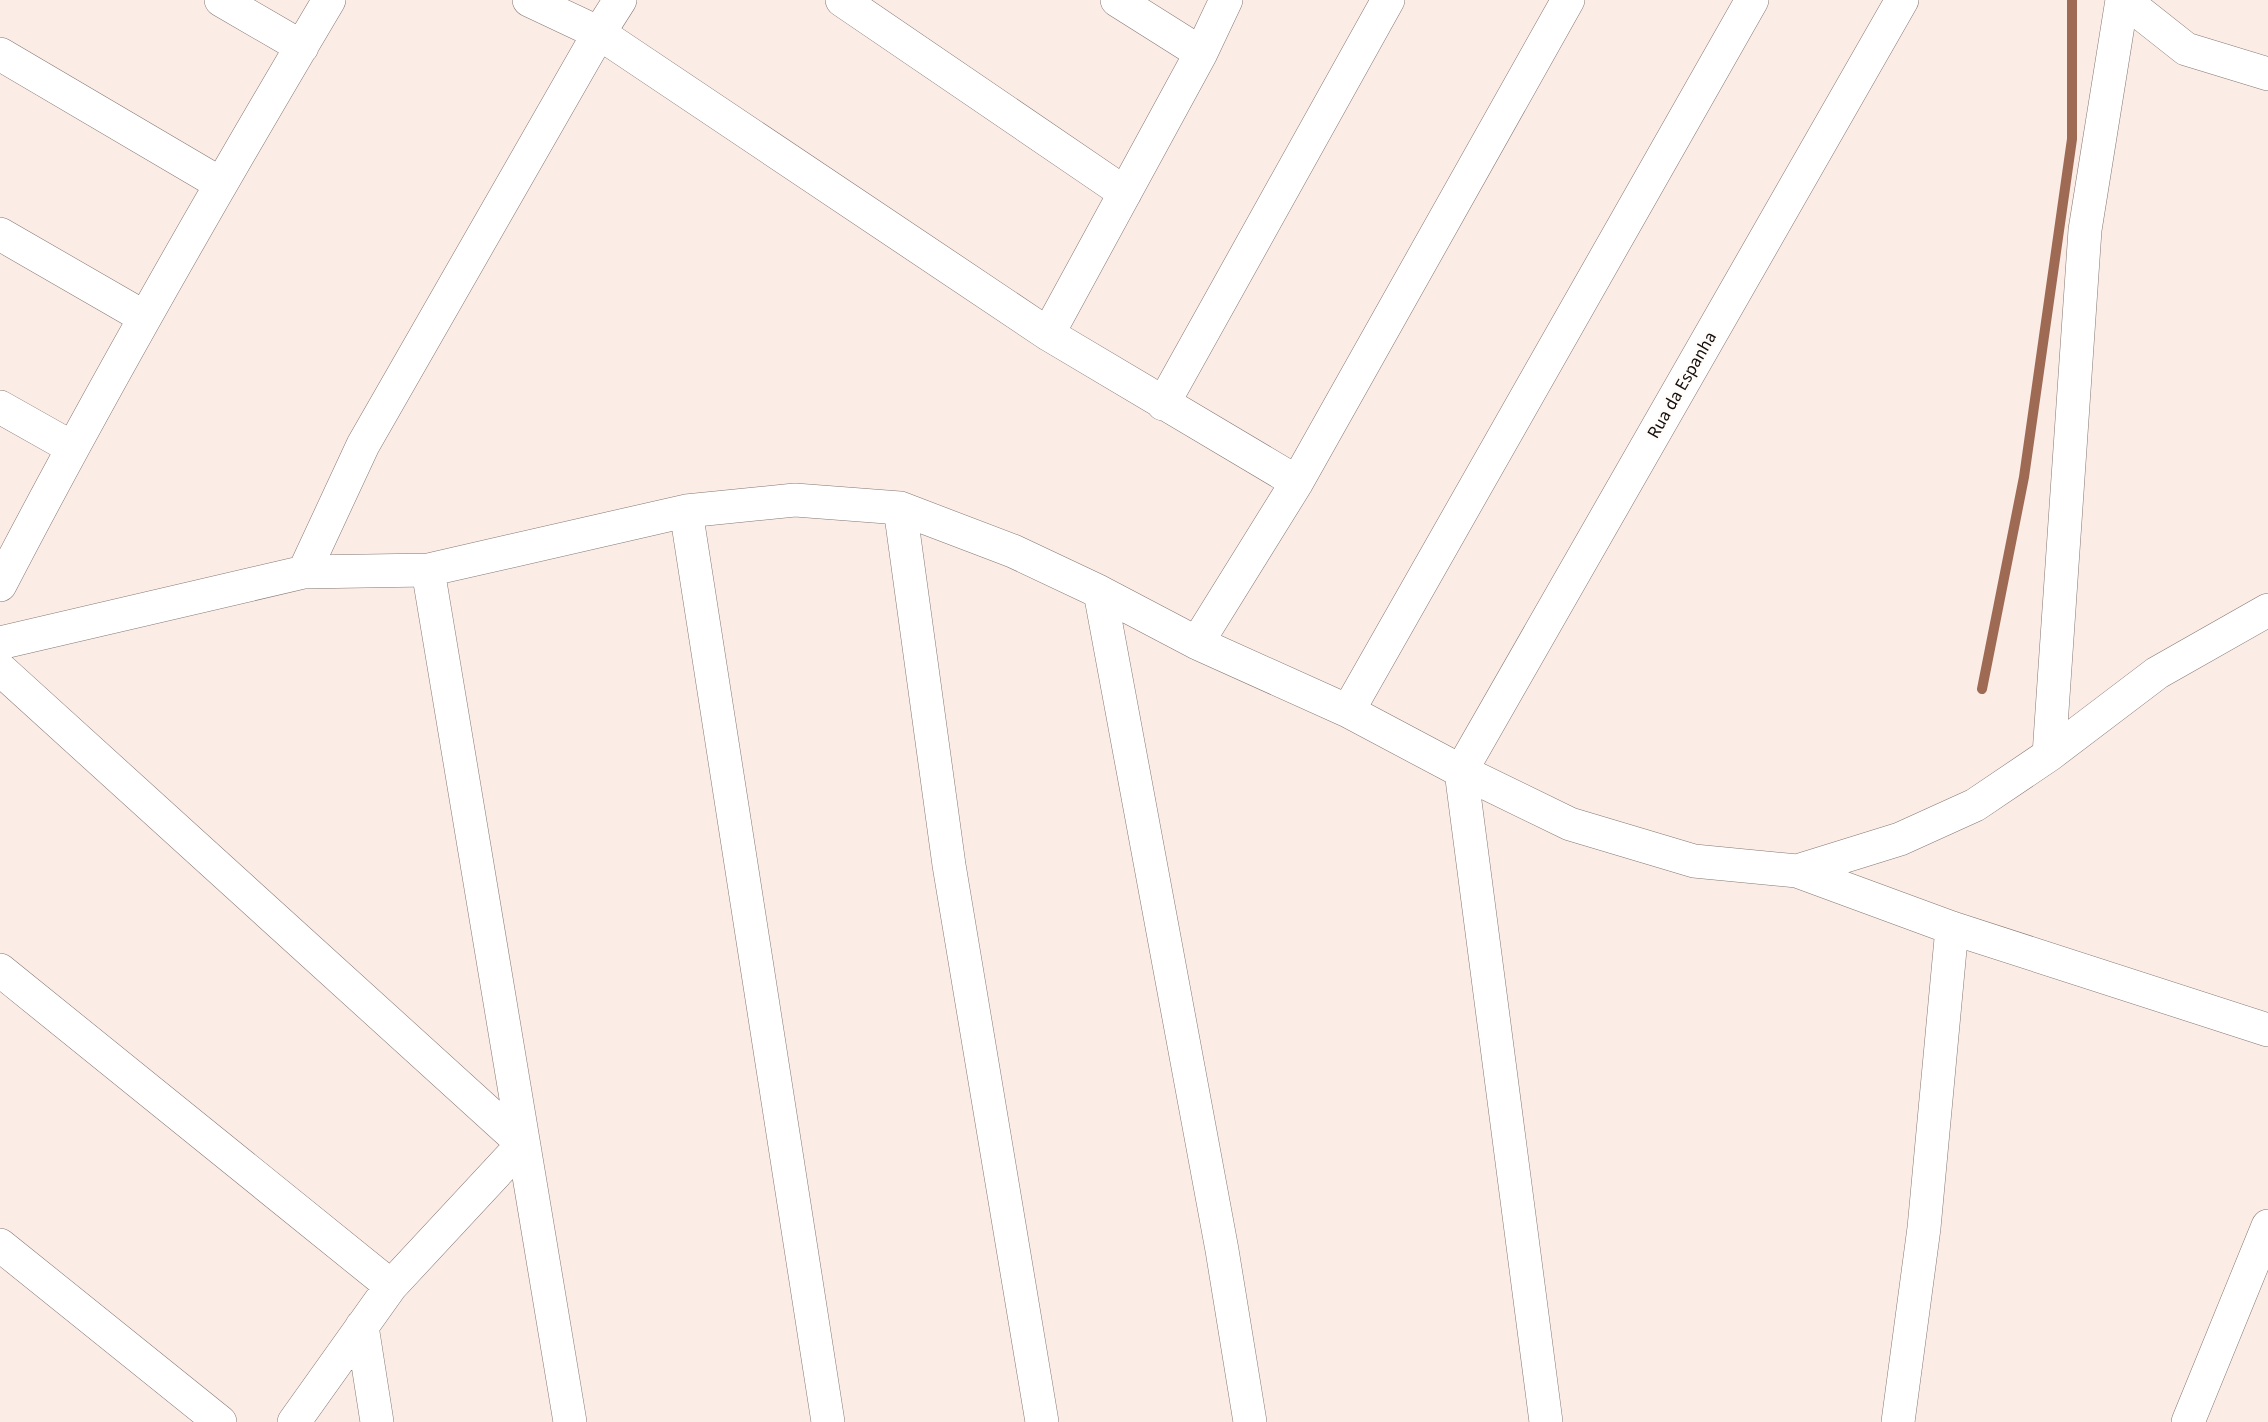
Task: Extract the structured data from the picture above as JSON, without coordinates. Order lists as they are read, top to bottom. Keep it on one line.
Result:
{"streets":{"street":["Rua da Espanha"]}}
